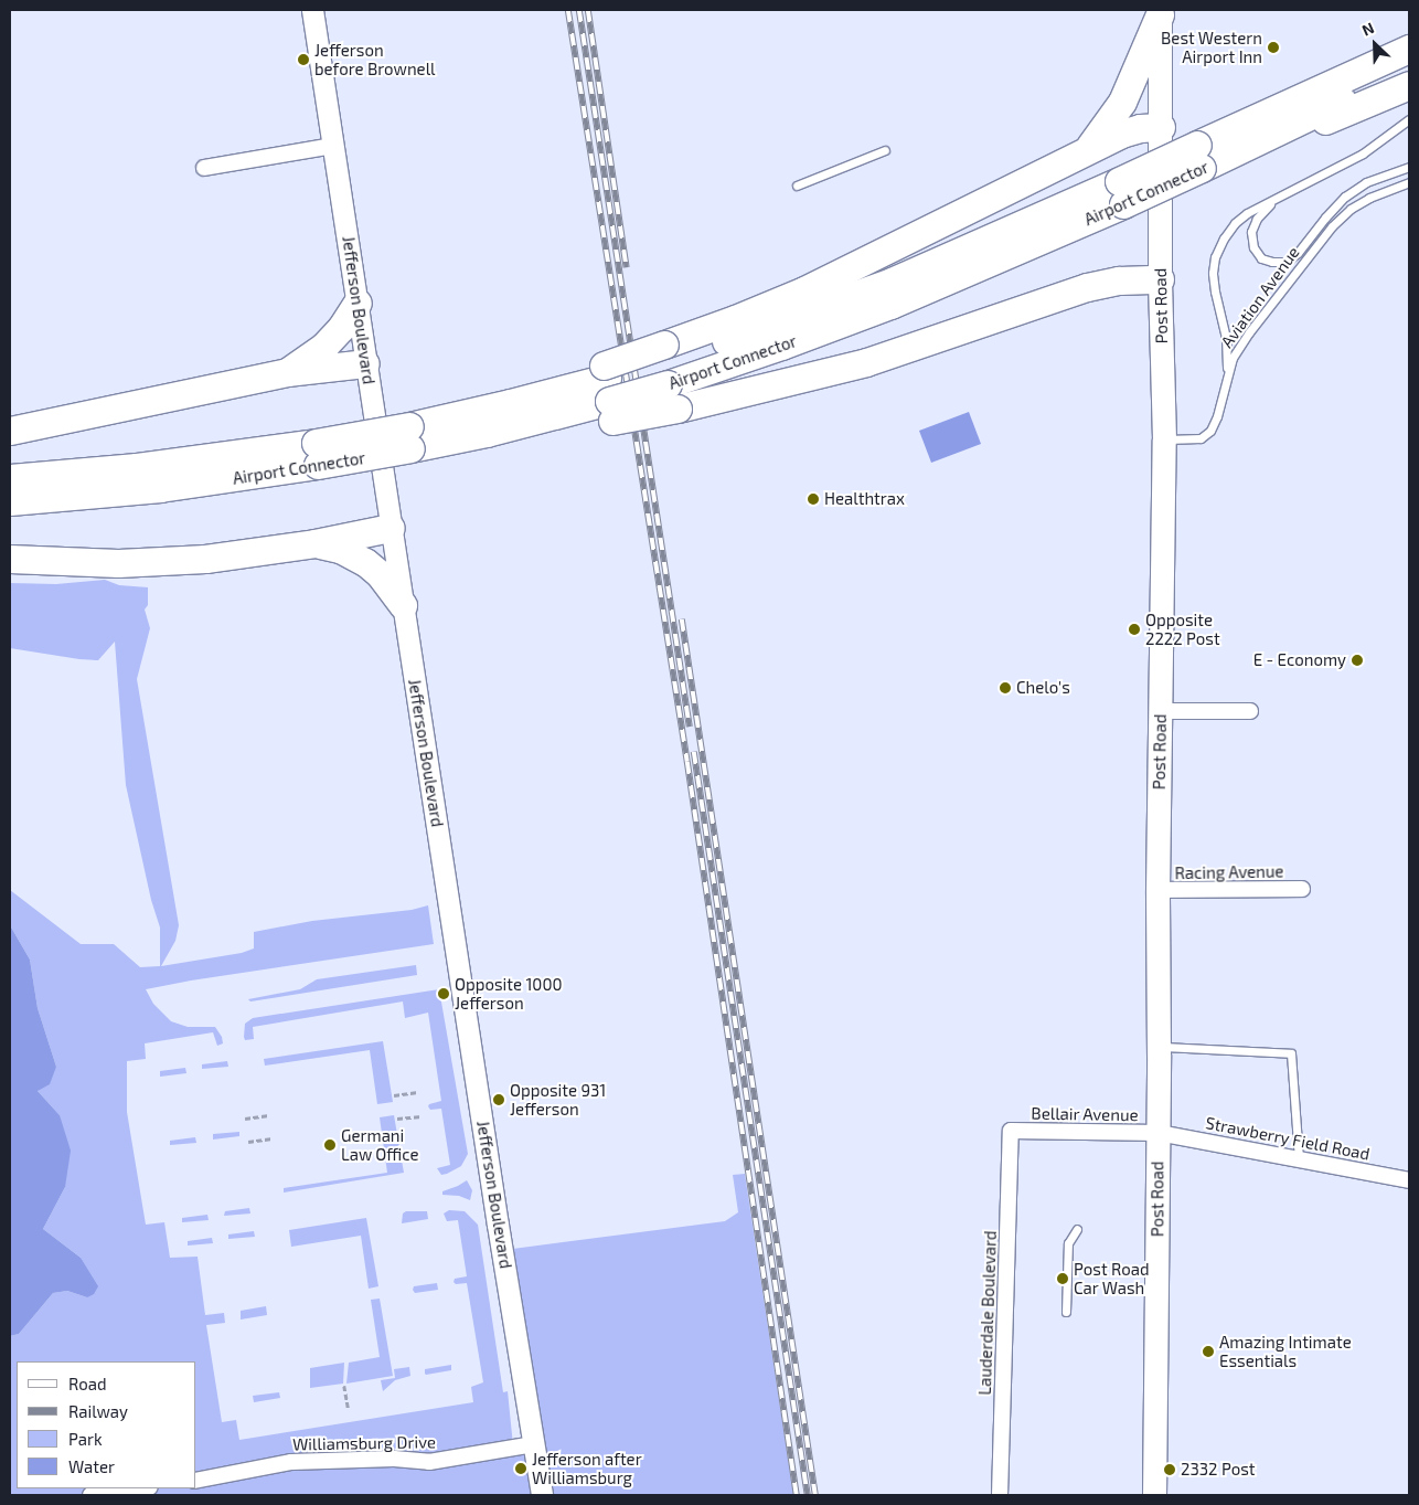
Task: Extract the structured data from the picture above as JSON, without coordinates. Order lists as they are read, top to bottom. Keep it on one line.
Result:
{"streets":{"highway":["Airport Connector"],"main road":["Post Road","Jefferson Boulevard"],"street":["Racing Avenue","Bellair Avenue","Strawberry Field Road","Lauderdale Boulevard","Williamsburg Drive"],"lane":["Aviation Avenue"]},"crossings":[["Aviation Avenue","Post Road"],["Post Road","Racing Avenue"],["Post Road","Bellair Avenue"],["Post Road","Strawberry Field Road"],["Jefferson Boulevard","Williamsburg Drive"],["Bellair Avenue","Strawberry Field Road"],["Bellair Avenue","Lauderdale Boulevard"]],"places":["Best Western Airport Inn","Jefferson before Brownell","Healthtrax","Opposite 2222 Post","E - Economy","Chelo's","Opposite 1000 Jefferson","Opposite 931 Jefferson","Germani Law Office","Post Road Car Wash","Amazing Intimate Essentials","Jefferson after Williamsburg","2332 Post"],"legend":["Road","Railway","Park","Water"],"north":"top left"}
